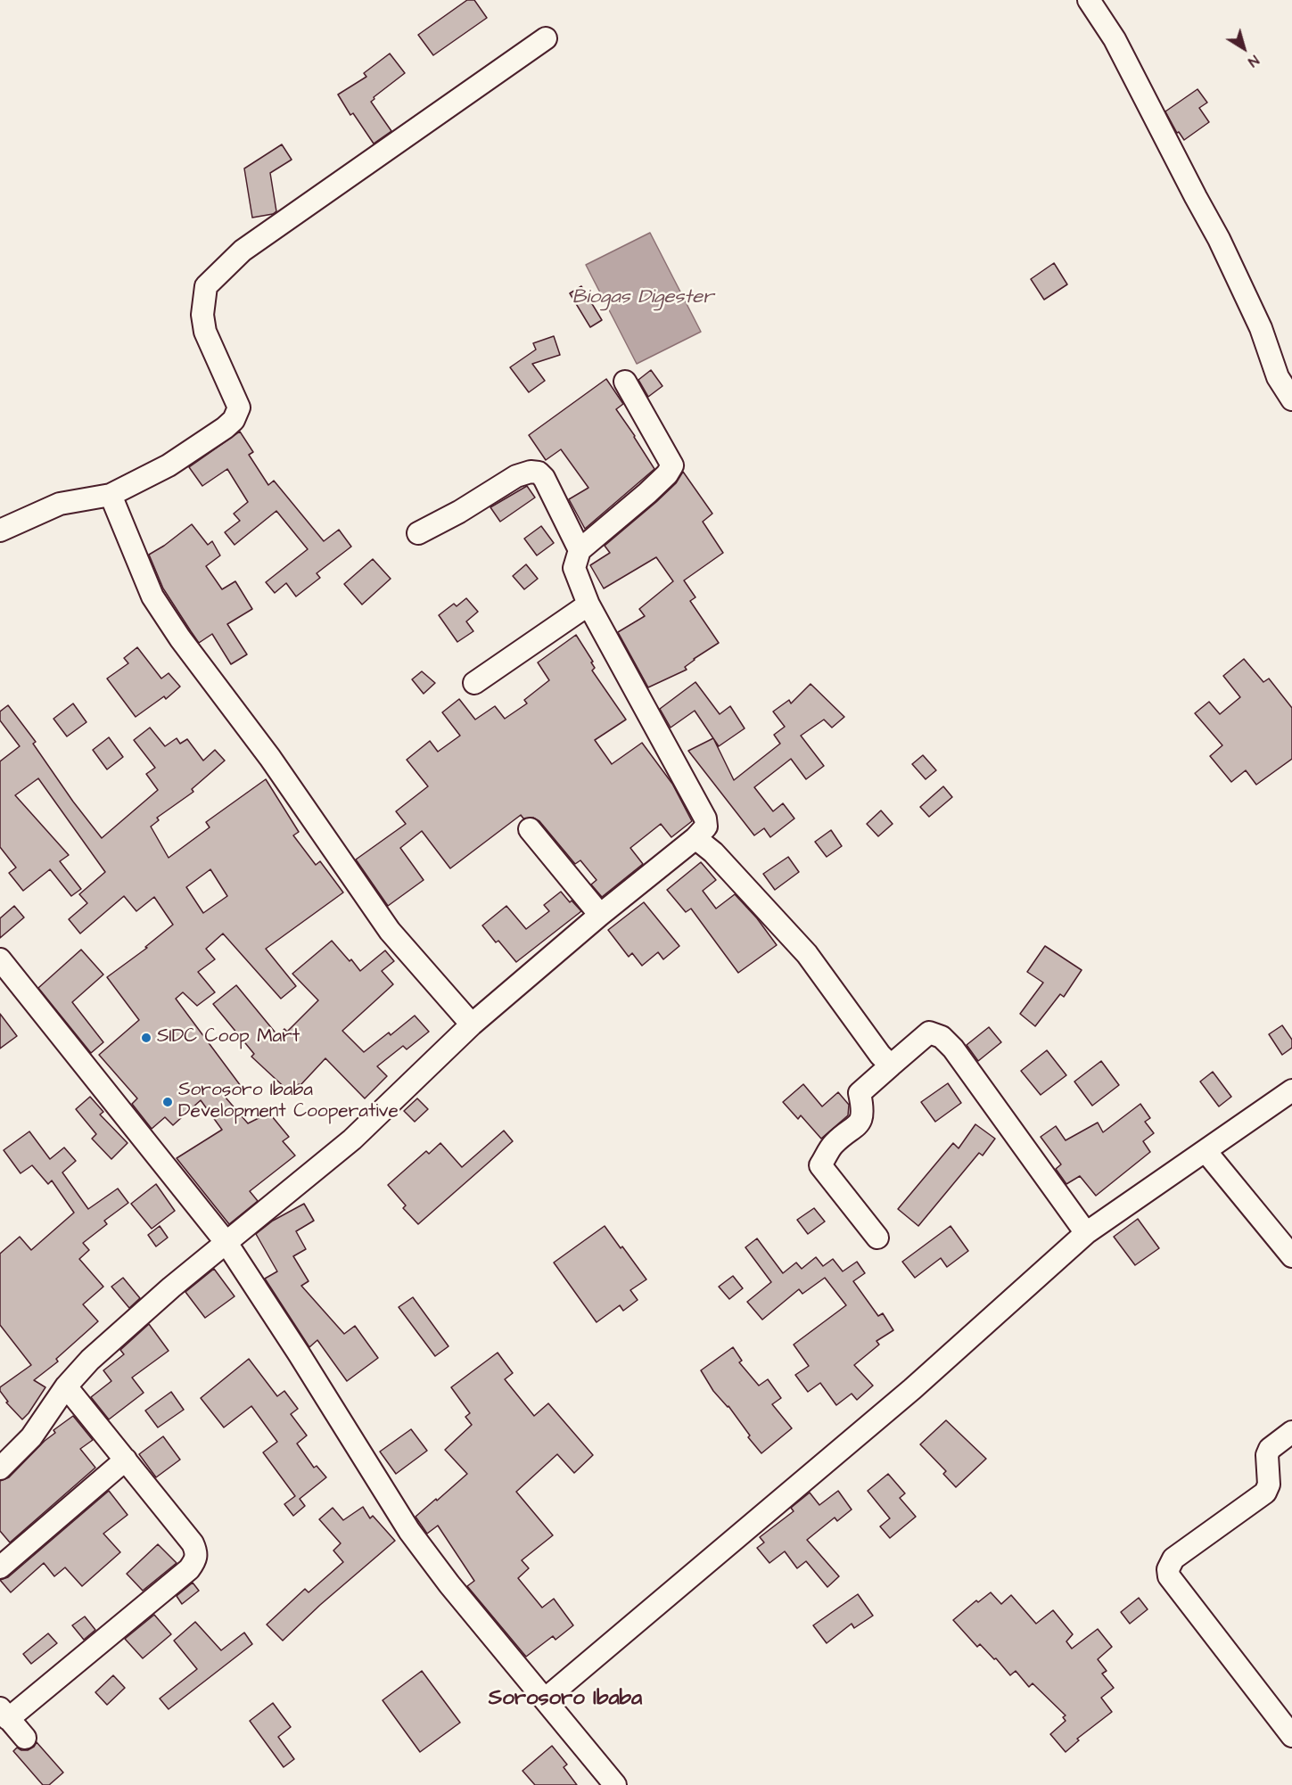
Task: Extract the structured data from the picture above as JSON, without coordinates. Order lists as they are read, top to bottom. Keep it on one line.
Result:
{"districts":["Sorosoro Ibaba"],"water":["Biogas Digester"],"places":["SIDC Coop Mart","Sorosoro Ibaba Development Cooperative"],"north":"bottom right"}
